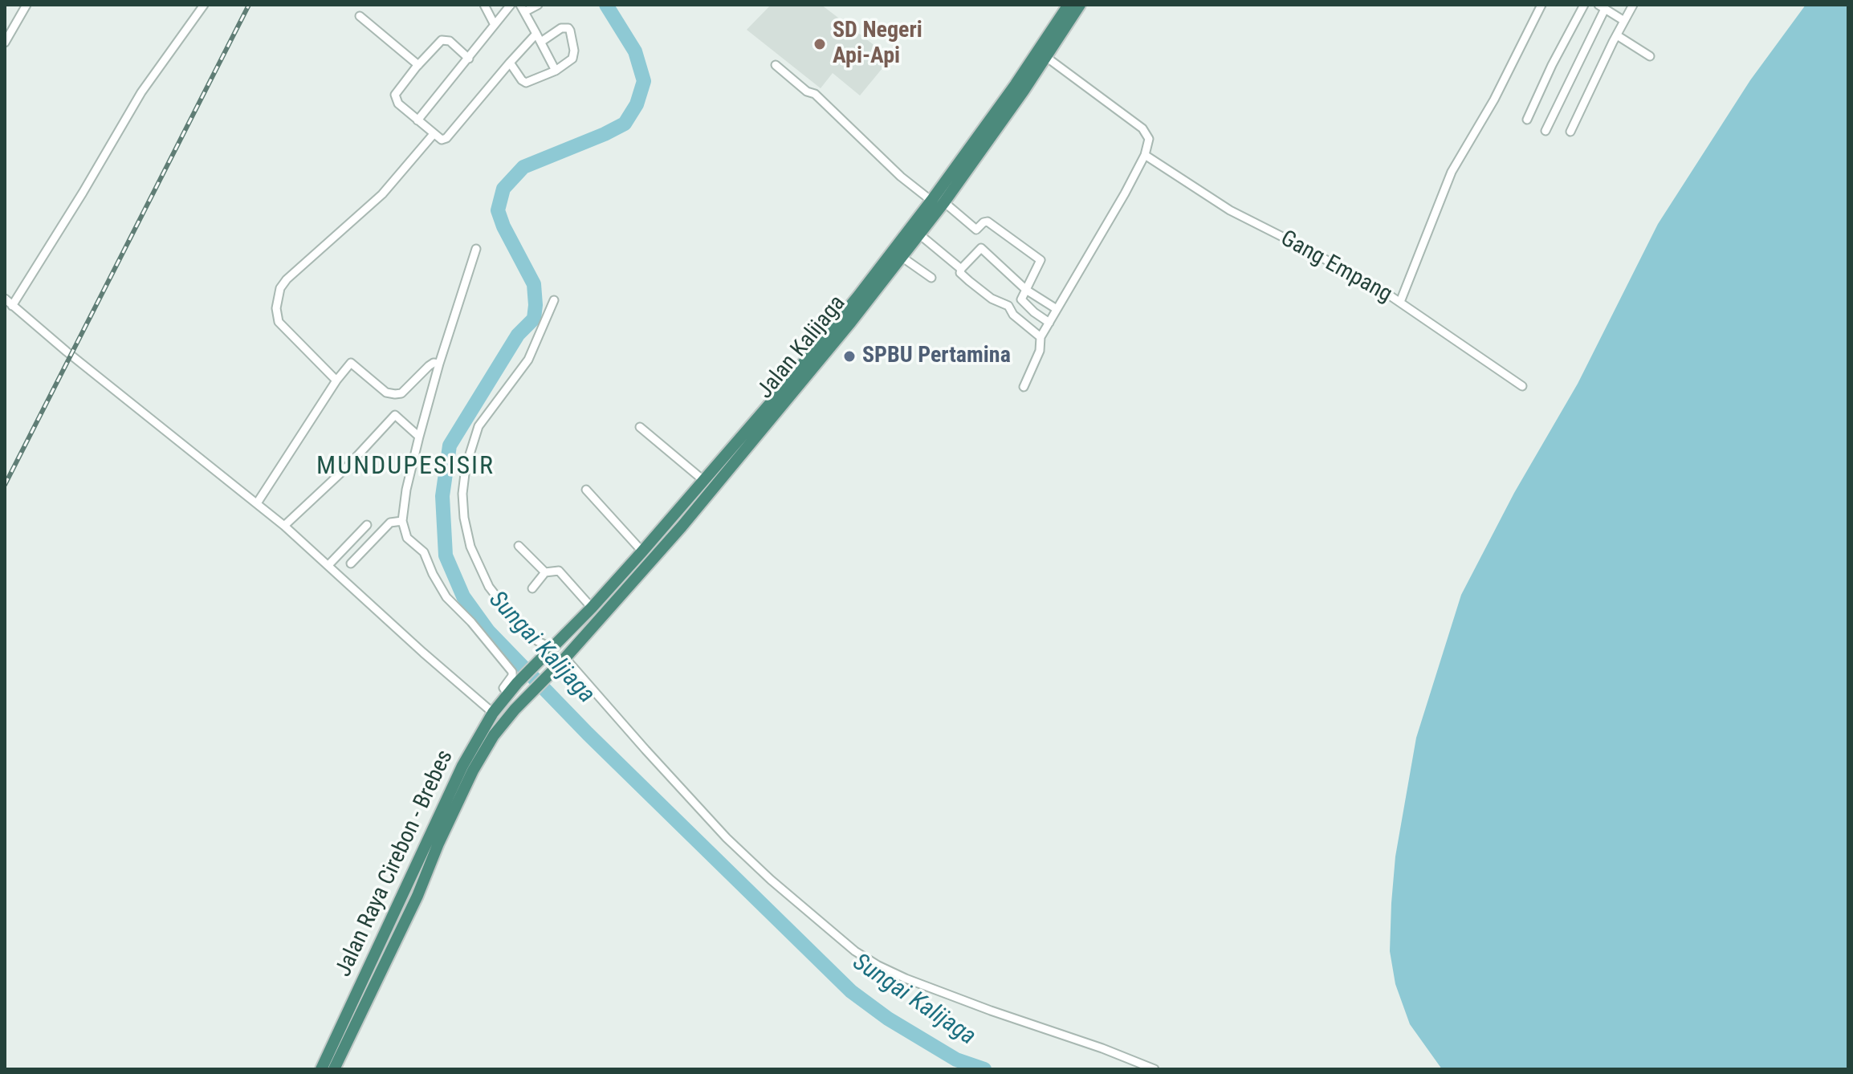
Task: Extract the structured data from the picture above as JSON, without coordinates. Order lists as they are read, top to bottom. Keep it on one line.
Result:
{"streets":{"highway":["Jalan Kalijaga","Jalan Raya Cirebon - Brebes"],"street":["Gang Empang"]},"crossings":[["Jalan Kalijaga","Jalan Raya Cirebon - Brebes"]],"districts":["MUNDUPESISIR"],"water":["Sungai Kalijaga"],"places":["SD Negeri Api-Api","SPBU Pertamina"]}
